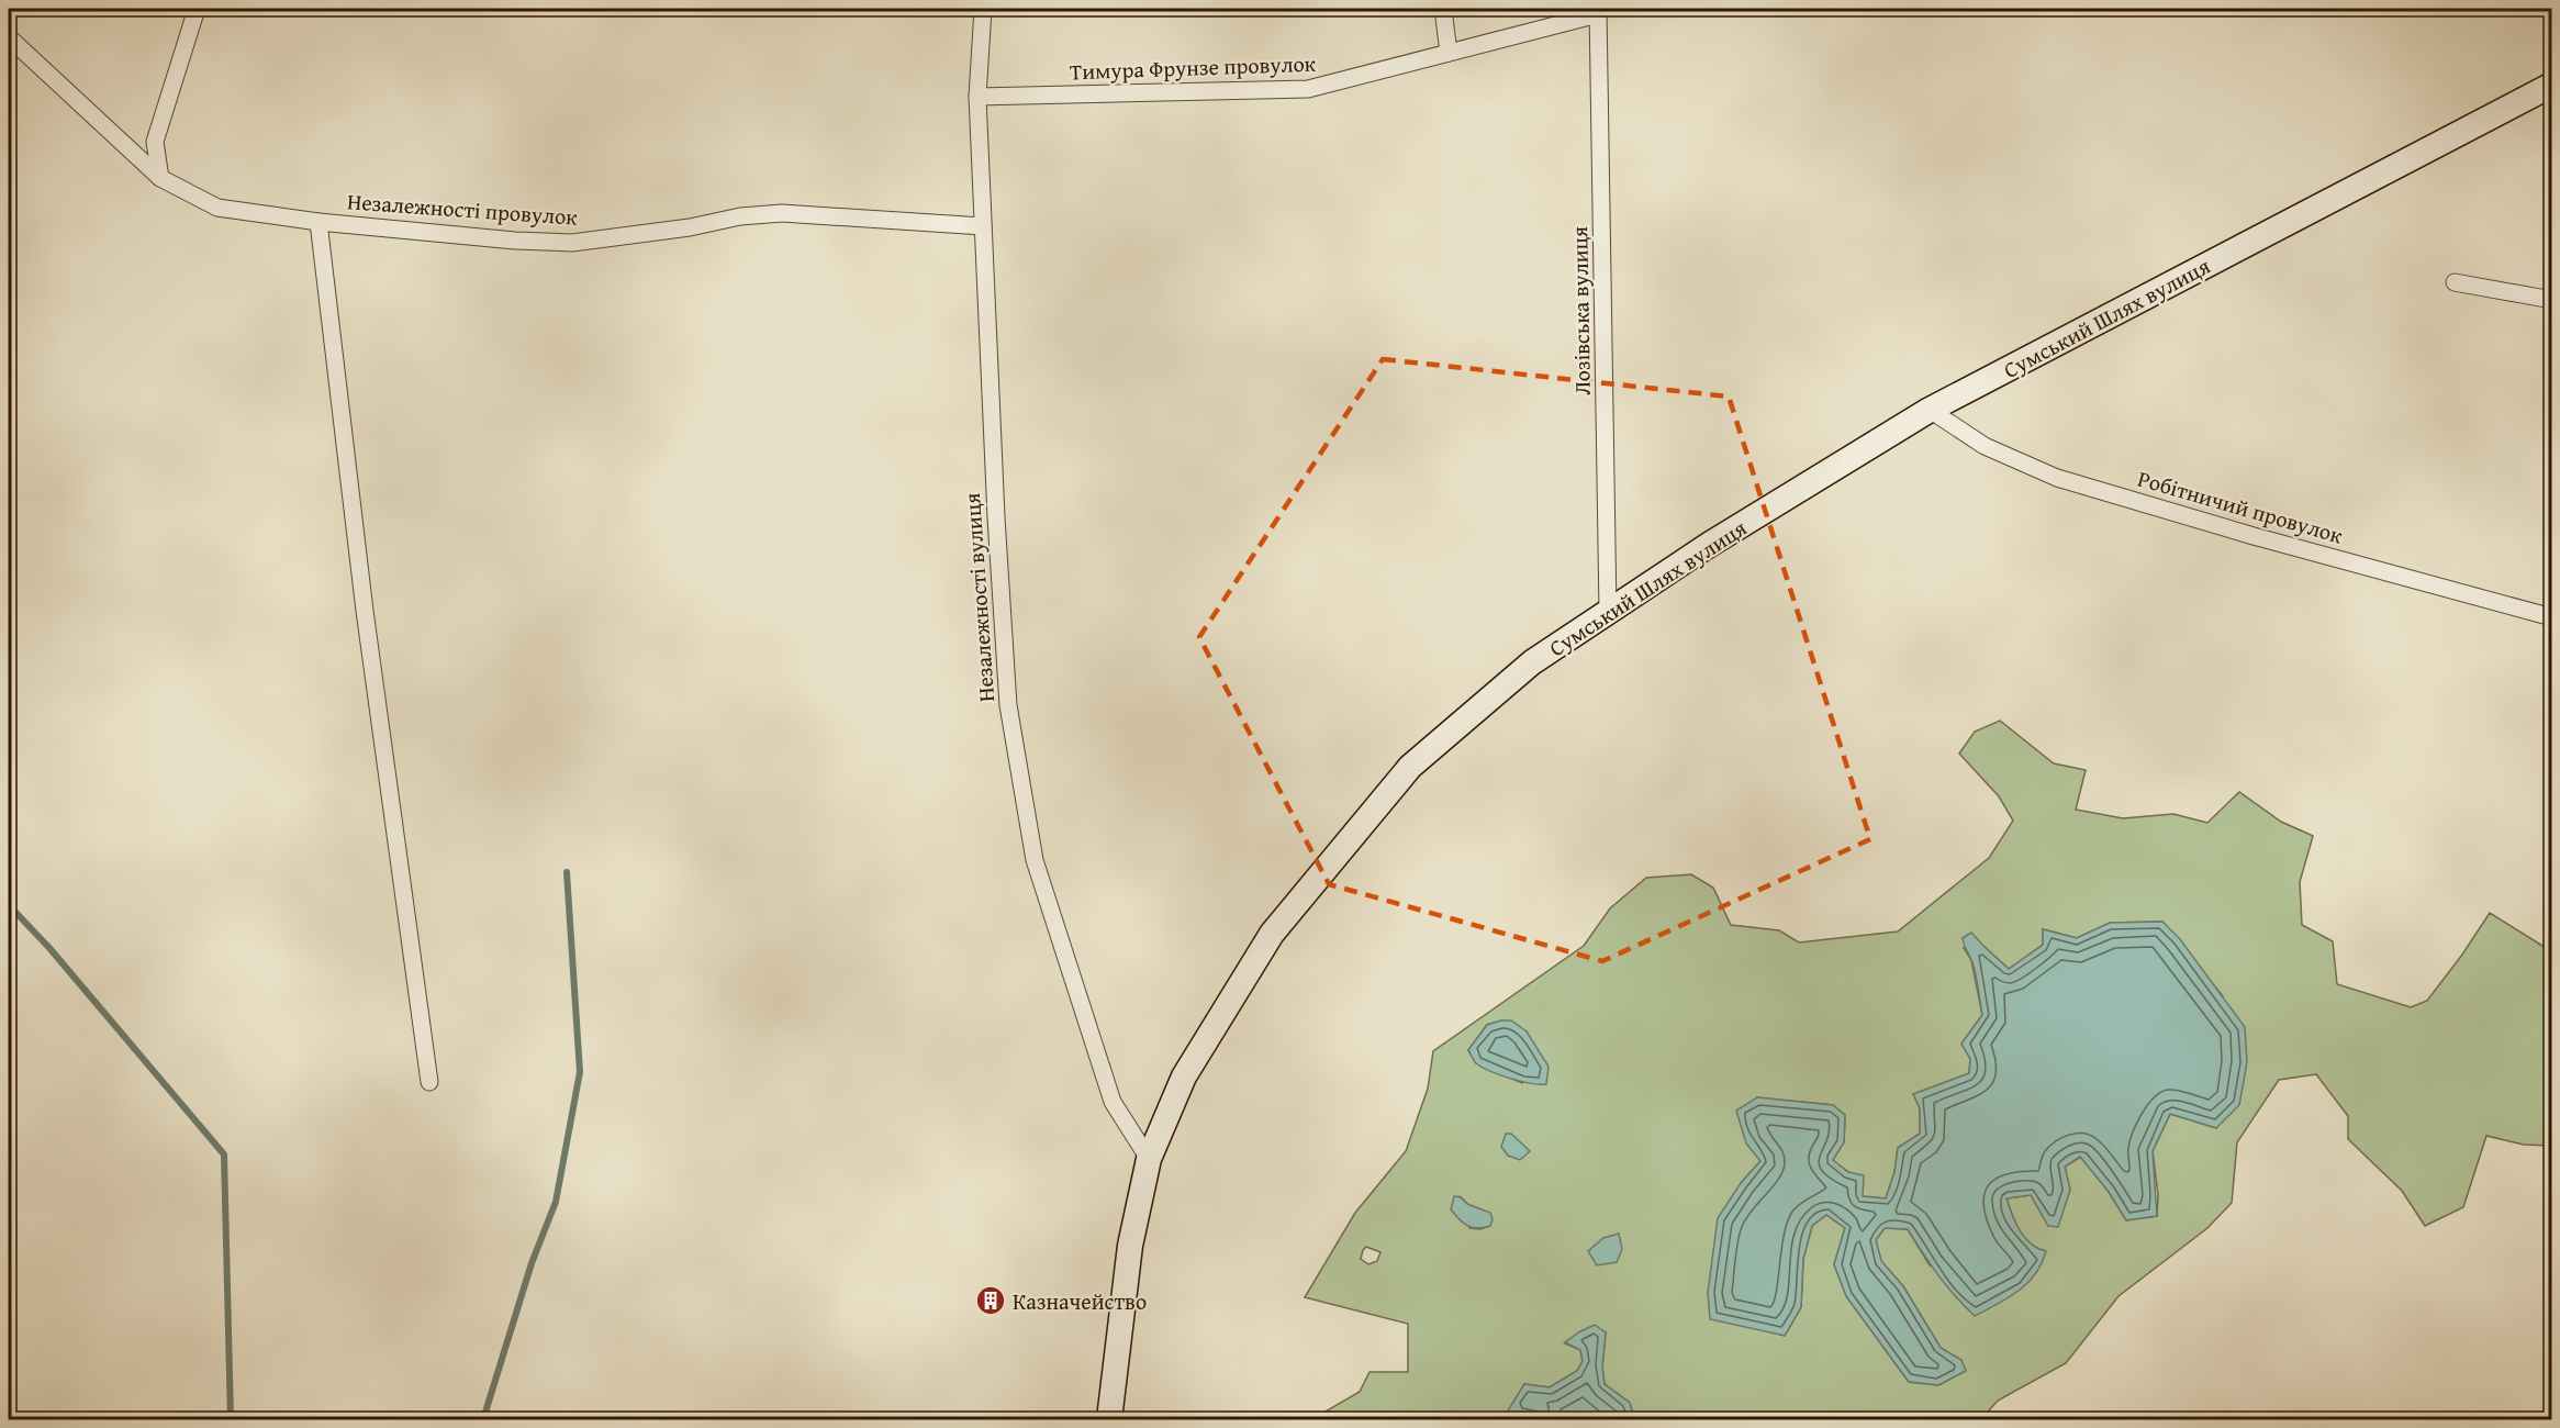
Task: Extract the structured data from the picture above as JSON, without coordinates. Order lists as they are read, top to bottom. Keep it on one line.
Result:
{"streets":{"main road":["Сумський Шлях вулиця"],"street":["Тимура Фрунзе провулок","Незалежності провулок","Лозівська вулиця","Робітничий провулок","Незалежності вулиця"]},"crossings":[["Тимура Фрунзе провулок","Лозівська вулиця"],["Тимура Фрунзе провулок","Незалежності вулиця"],["Незалежності провулок","Незалежності вулиця"],["Лозівська вулиця","Сумський Шлях вулиця"],["Сумський Шлях вулиця","Робітничий провулок"],["Сумський Шлях вулиця","Незалежності вулиця"]],"places":{"building":["Казначейство"]}}
